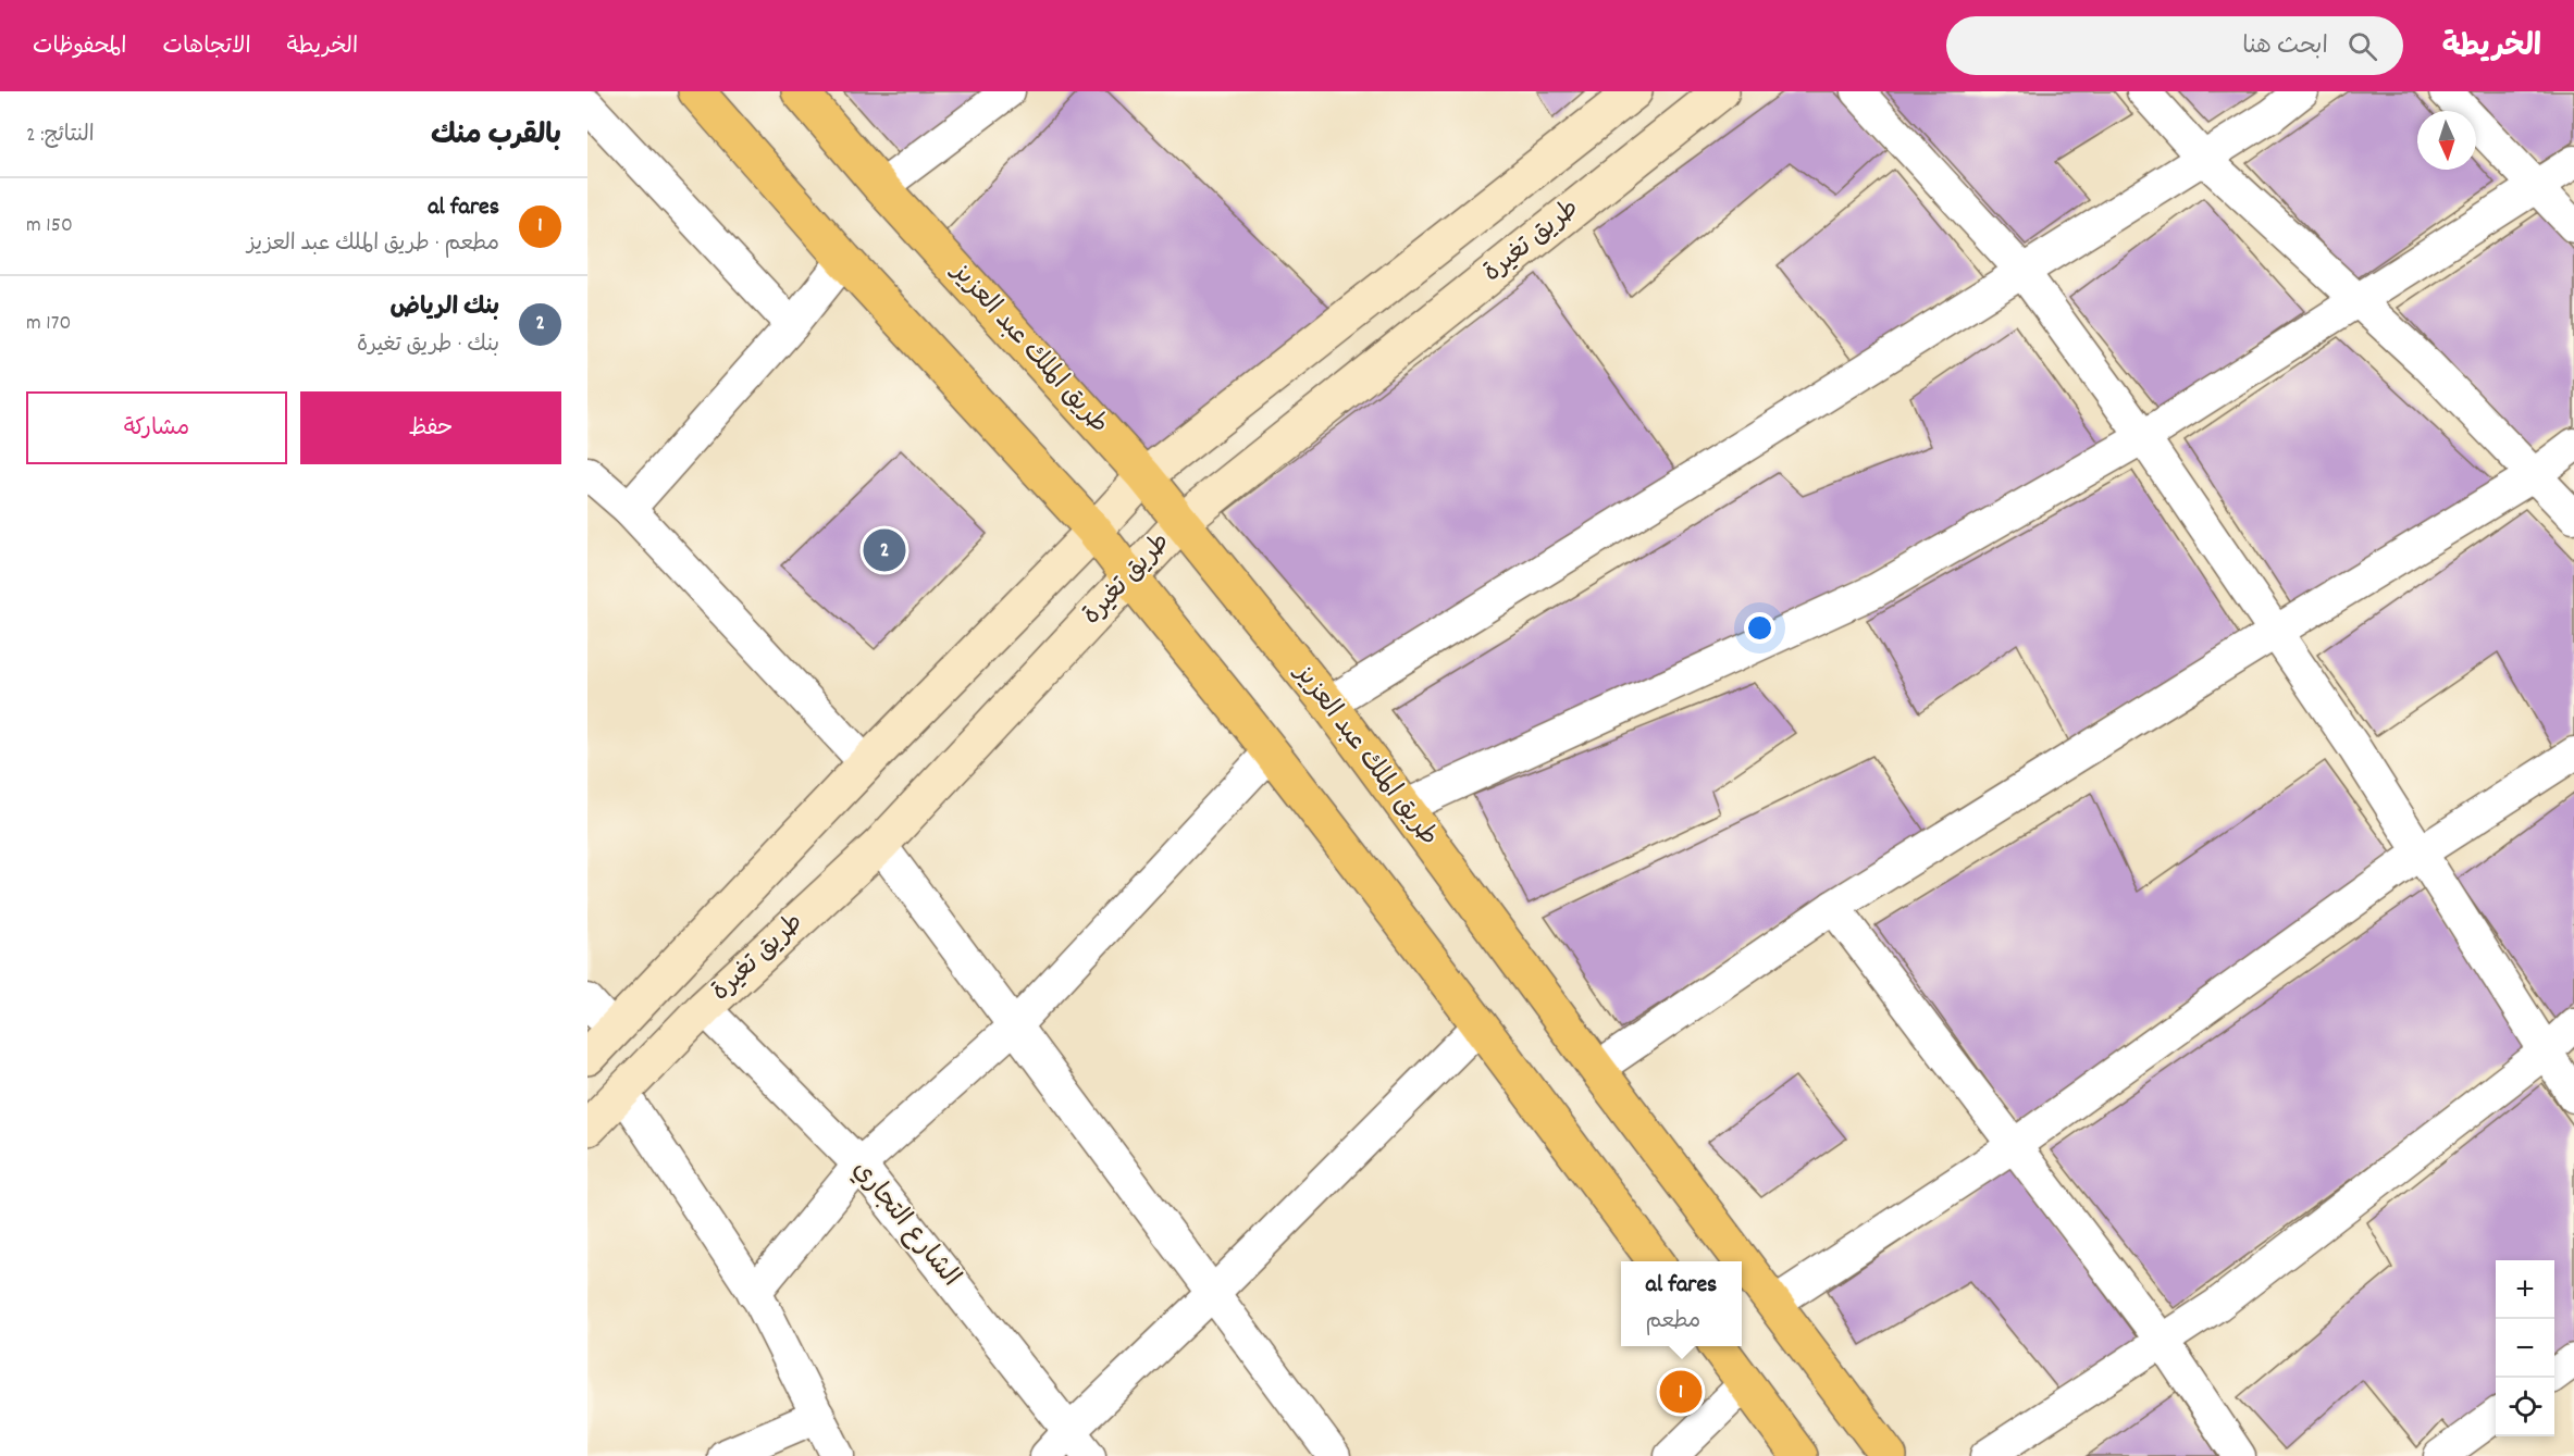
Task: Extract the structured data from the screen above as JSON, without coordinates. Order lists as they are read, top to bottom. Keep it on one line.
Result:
{"streets":{"highway":["طريق الملك عبد العزيز"],"main road":["طريق تغيرة"],"street":["الشارع التجاري"]},"crossings":[["طريق تغيرة","طريق الملك عبد العزيز"],["طريق تغيرة","الشارع التجاري"]],"north":"bottom","page":{"header":"الخريطة","search":"ابحث هنا","nav":["الخريطة","الاتجاهات","المحفوظات"],"heading":["بالقرب منك","النتائج: 2"],"list":[{"mark":"1","name":"al fares","note":"مطعم · طريق الملك عبد العزيز","value":"150 m"},{"mark":"2","name":"بنك الرياض","note":"بنك · طريق تغيرة","value":"170 m"}],"buttons":["حفظ","مشاركة"],"pins":["2","1"],"map_buttons":["+","−"],"popup":["al fares","مطعم"]}}
